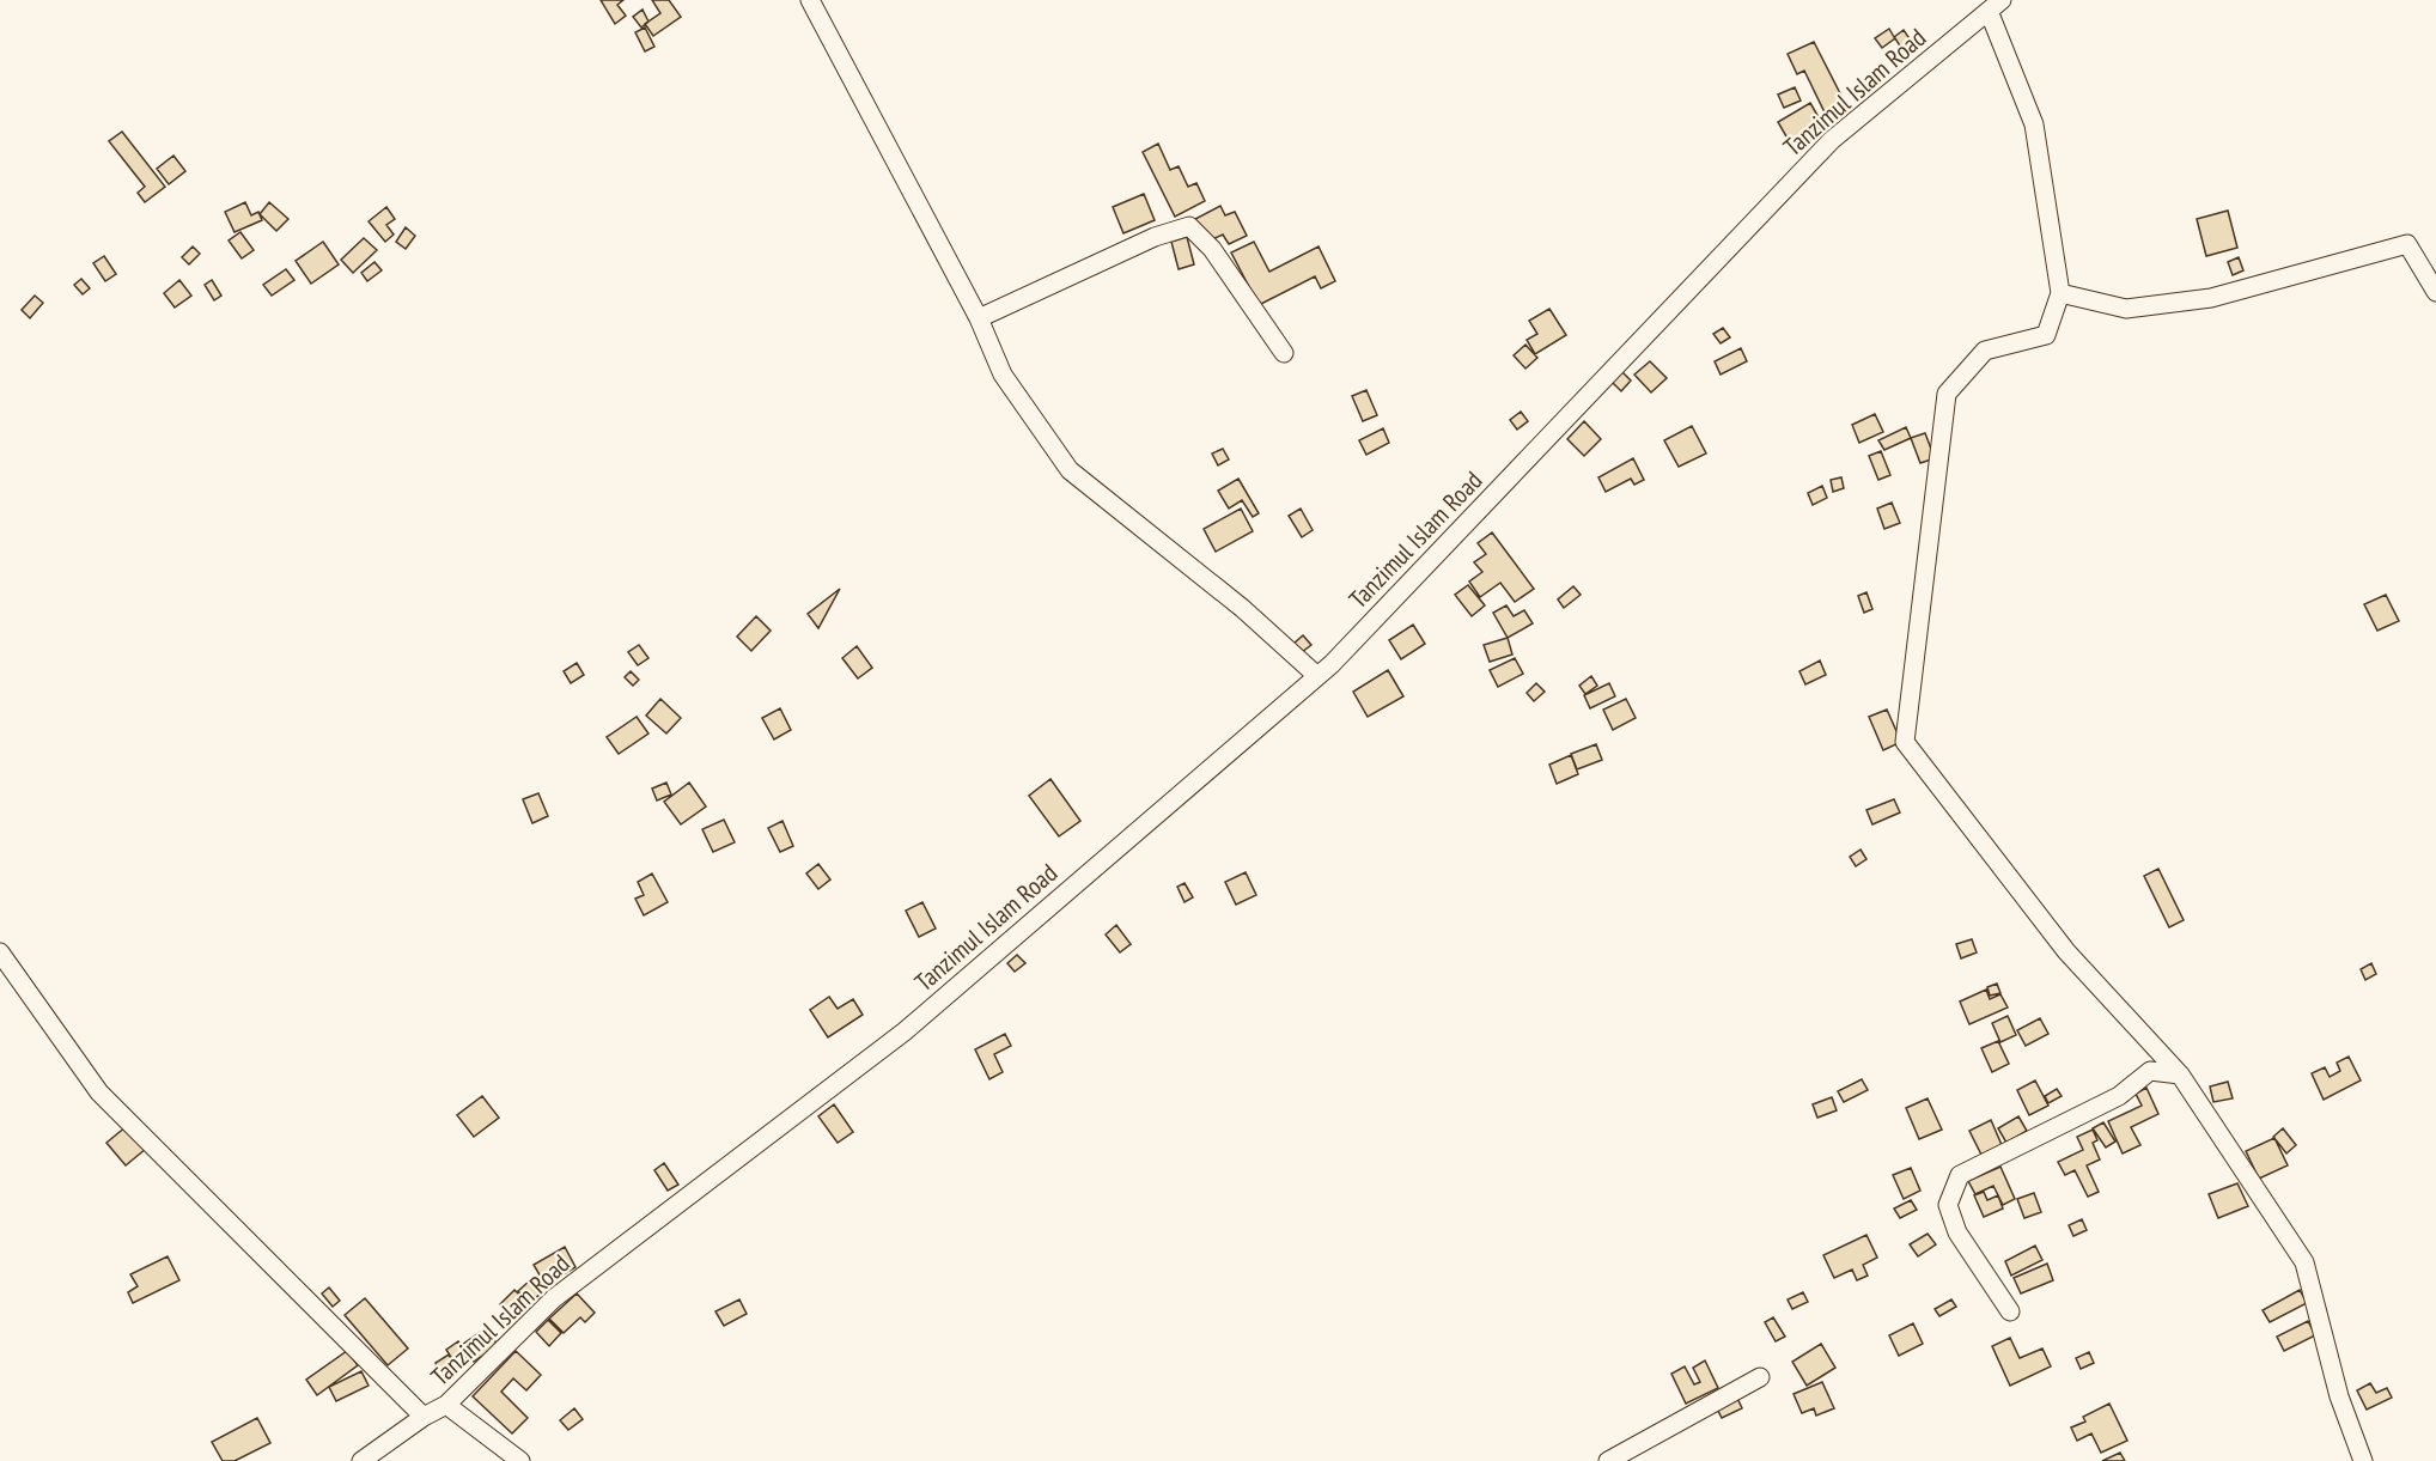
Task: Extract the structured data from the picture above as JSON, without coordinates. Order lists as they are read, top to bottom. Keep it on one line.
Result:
{"streets":{"street":["Tanzimul Islam Road"]}}
